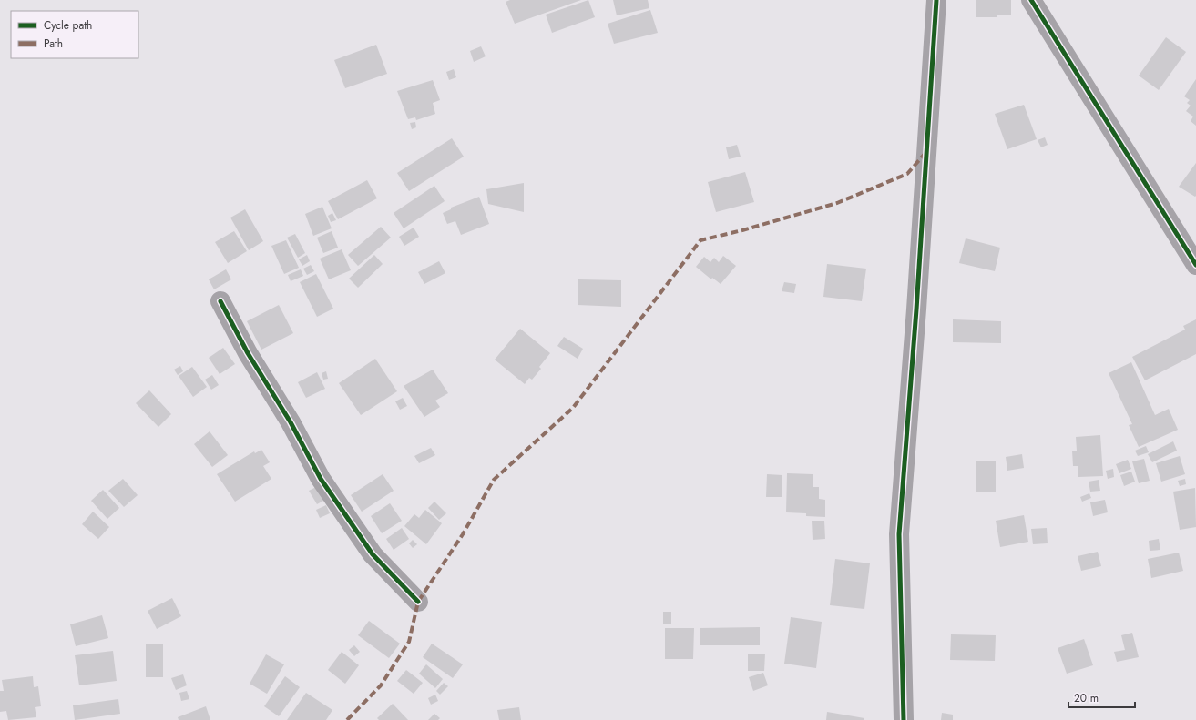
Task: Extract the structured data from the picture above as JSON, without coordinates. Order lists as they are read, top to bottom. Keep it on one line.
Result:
{"legend":["Cycle path","Path"],"scale_bar":"20 m"}
